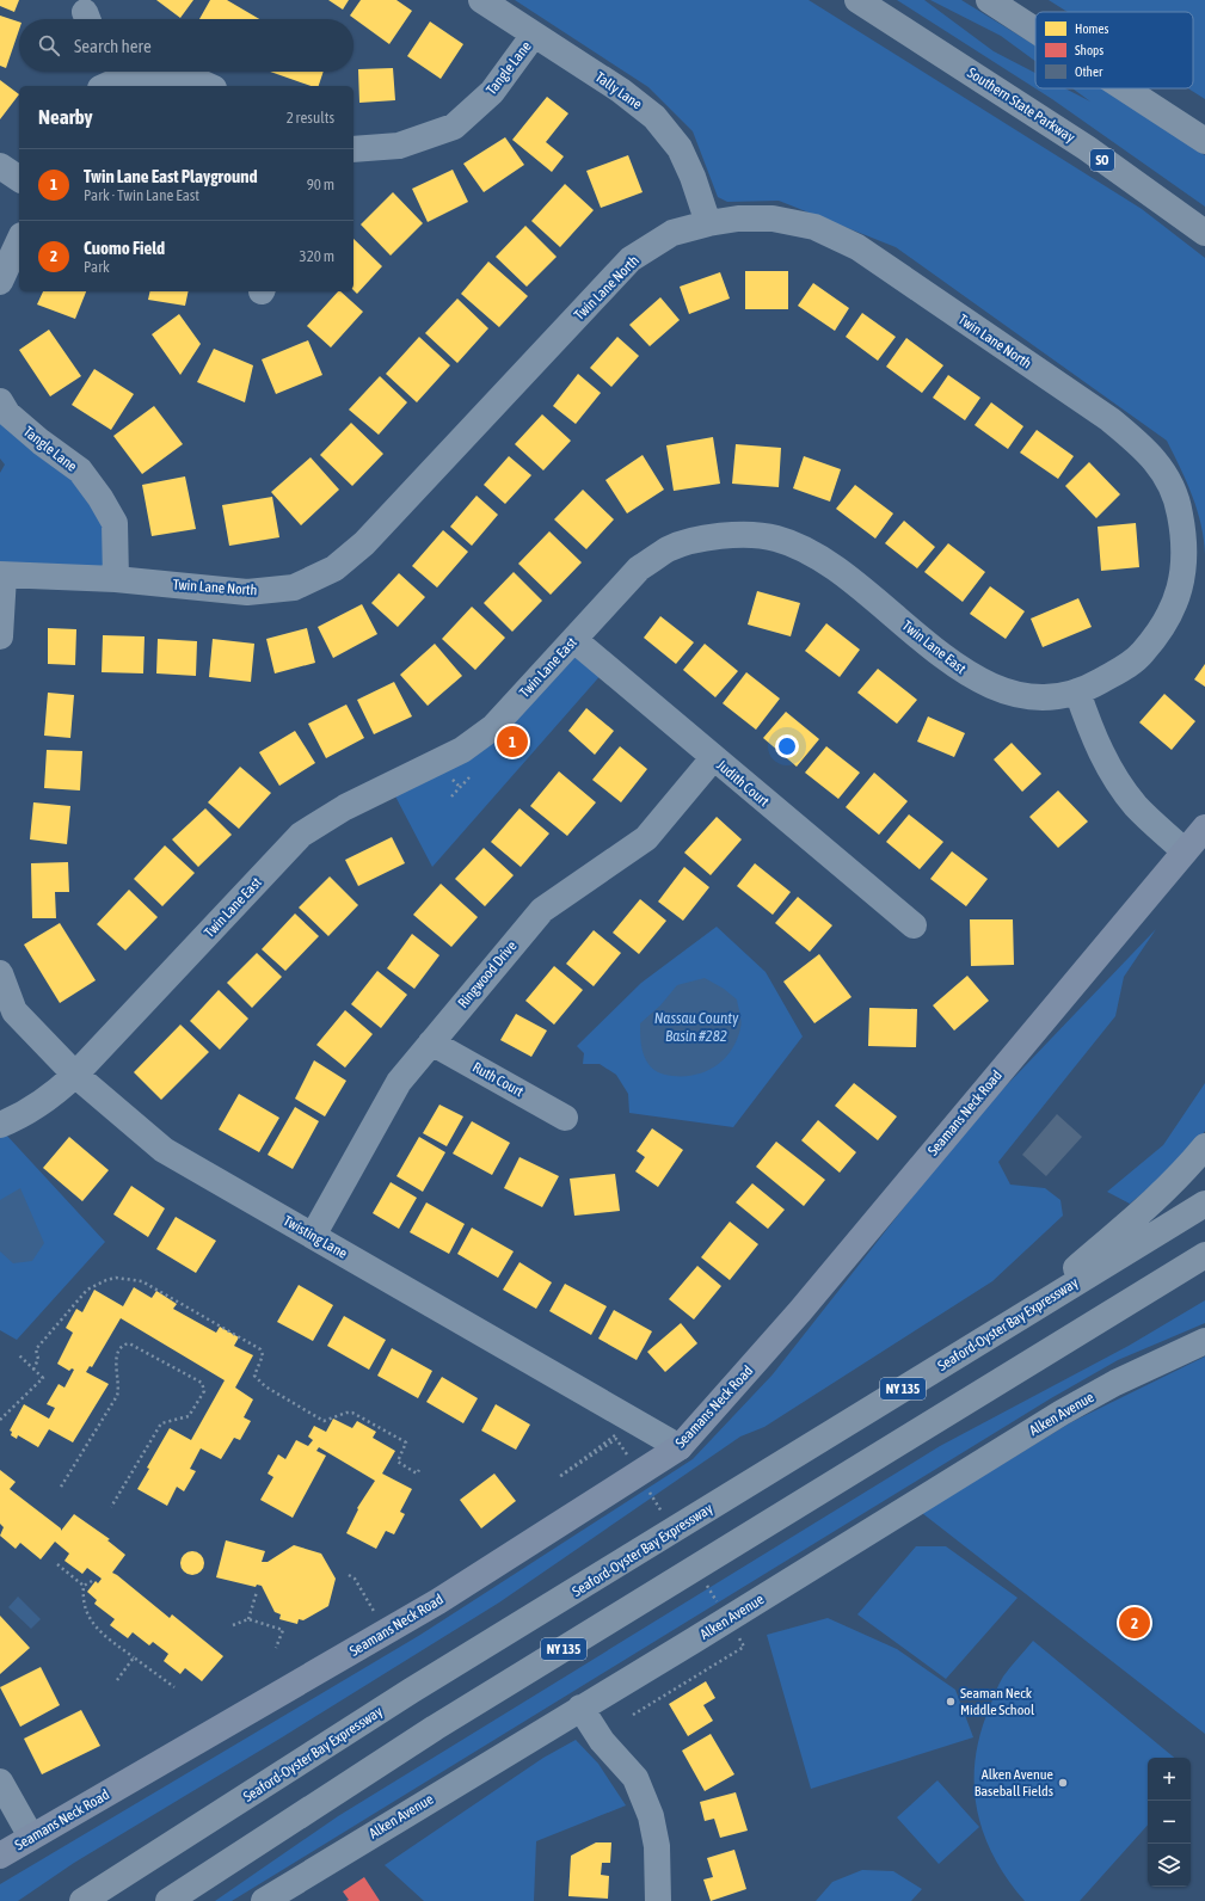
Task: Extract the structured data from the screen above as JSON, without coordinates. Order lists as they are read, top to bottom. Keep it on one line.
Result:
{"streets":{"highway":["Southern State Parkway","SO","Seaford-Oyster Bay Expressway","NY 135"],"main road":["Seamans Neck Road"],"street":["Tangle Lane","Tally Lane","Twin Lane North","Twin Lane East","Judith Court","Ringwood Drive","Ruth Court","Twisting Lane","Alken Avenue"]},"crossings":[["Tangle Lane","Tally Lane"],["Tangle Lane","Twin Lane North"],["Tally Lane","Twin Lane North"],["Twin Lane North","Twin Lane East"],["Twin Lane East","Judith Court"],["Twin Lane East","Twisting Lane"],["Judith Court","Ringwood Drive"],["Ringwood Drive","Ruth Court"],["Ringwood Drive","Twisting Lane"],["Seamans Neck Road","Twisting Lane"]],"water":["Nassau County Basin #282"],"places":["Seaman Neck Middle School","Alken Avenue Baseball Fields"],"legend":["Homes","Shops","Other"],"page":{"search":"Search here","heading":["Nearby","2 results"],"list":[{"mark":"1","name":"Twin Lane East Playground","note":"Park · Twin Lane East","value":"90 m"},{"mark":"2","name":"Cuomo Field","note":"Park","value":"320 m"}],"pins":["1","2"],"map_buttons":["+","−"]}}
